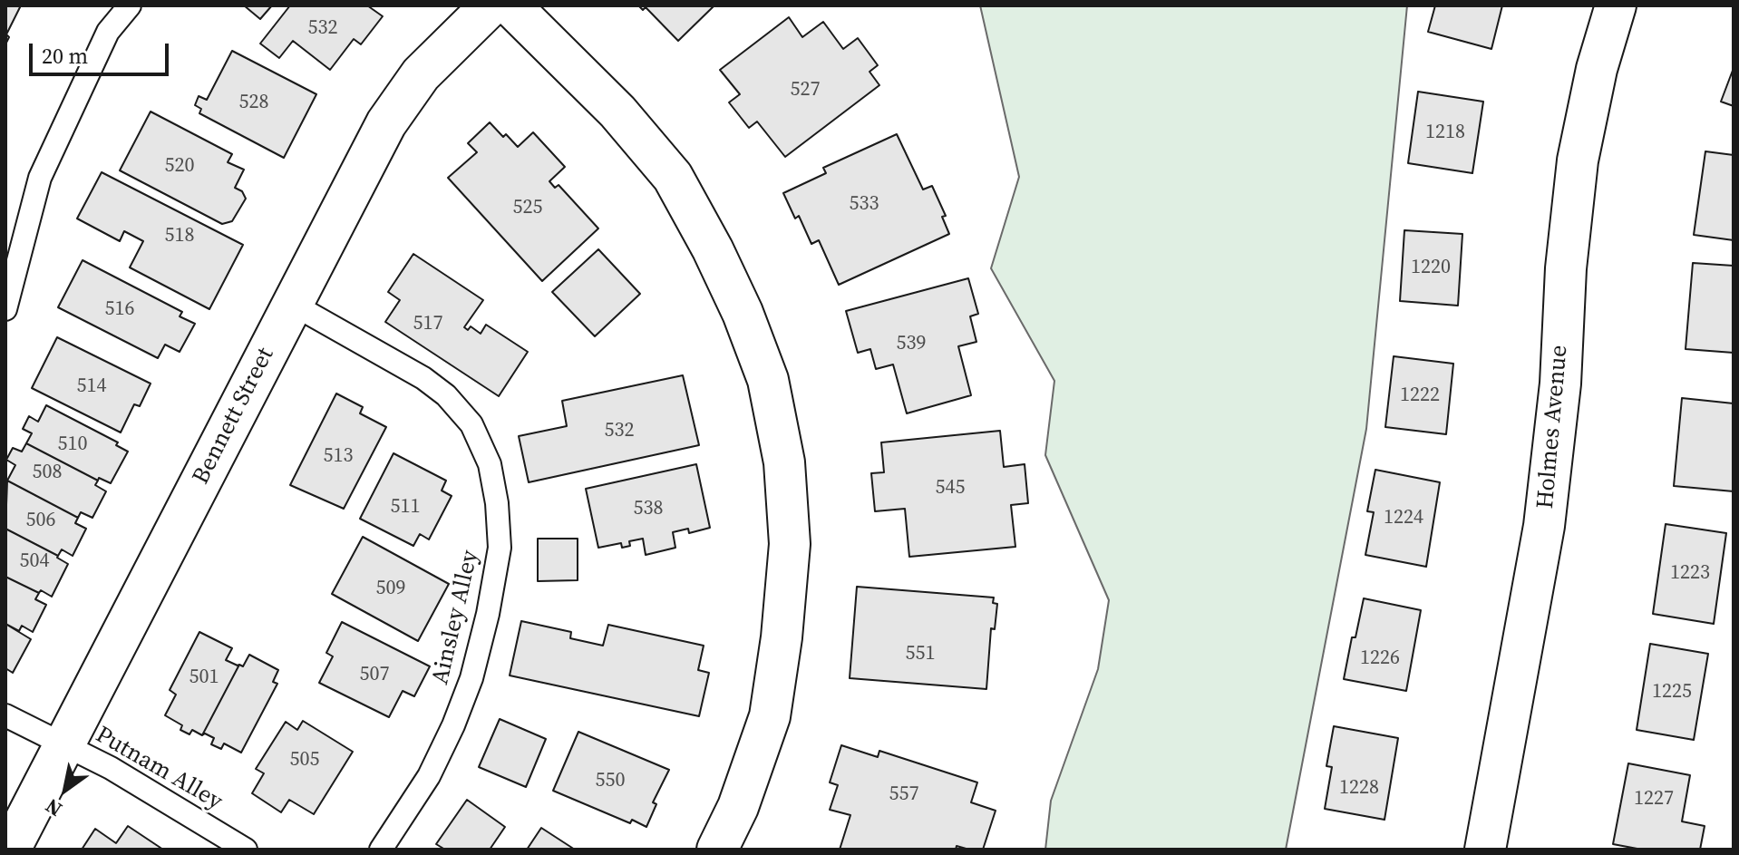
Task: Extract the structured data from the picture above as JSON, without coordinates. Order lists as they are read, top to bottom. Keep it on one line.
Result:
{"streets":{"street":["Bennett Street","Holmes Avenue"],"lane":["Ainsley Alley","Putnam Alley"]},"crossings":[["Bennett Street","Ainsley Alley"],["Bennett Street","Putnam Alley"]],"house_numbers":["532","527","528","1218","520","533","525","518","1220","516","517","539","514","1222","532","510","513","508","545","511","538","1224","506","504","1223","509","551","1226","507","501","1225","505","550","1228","557","1227"],"scale_bar":"20 m","north":"bottom left"}
